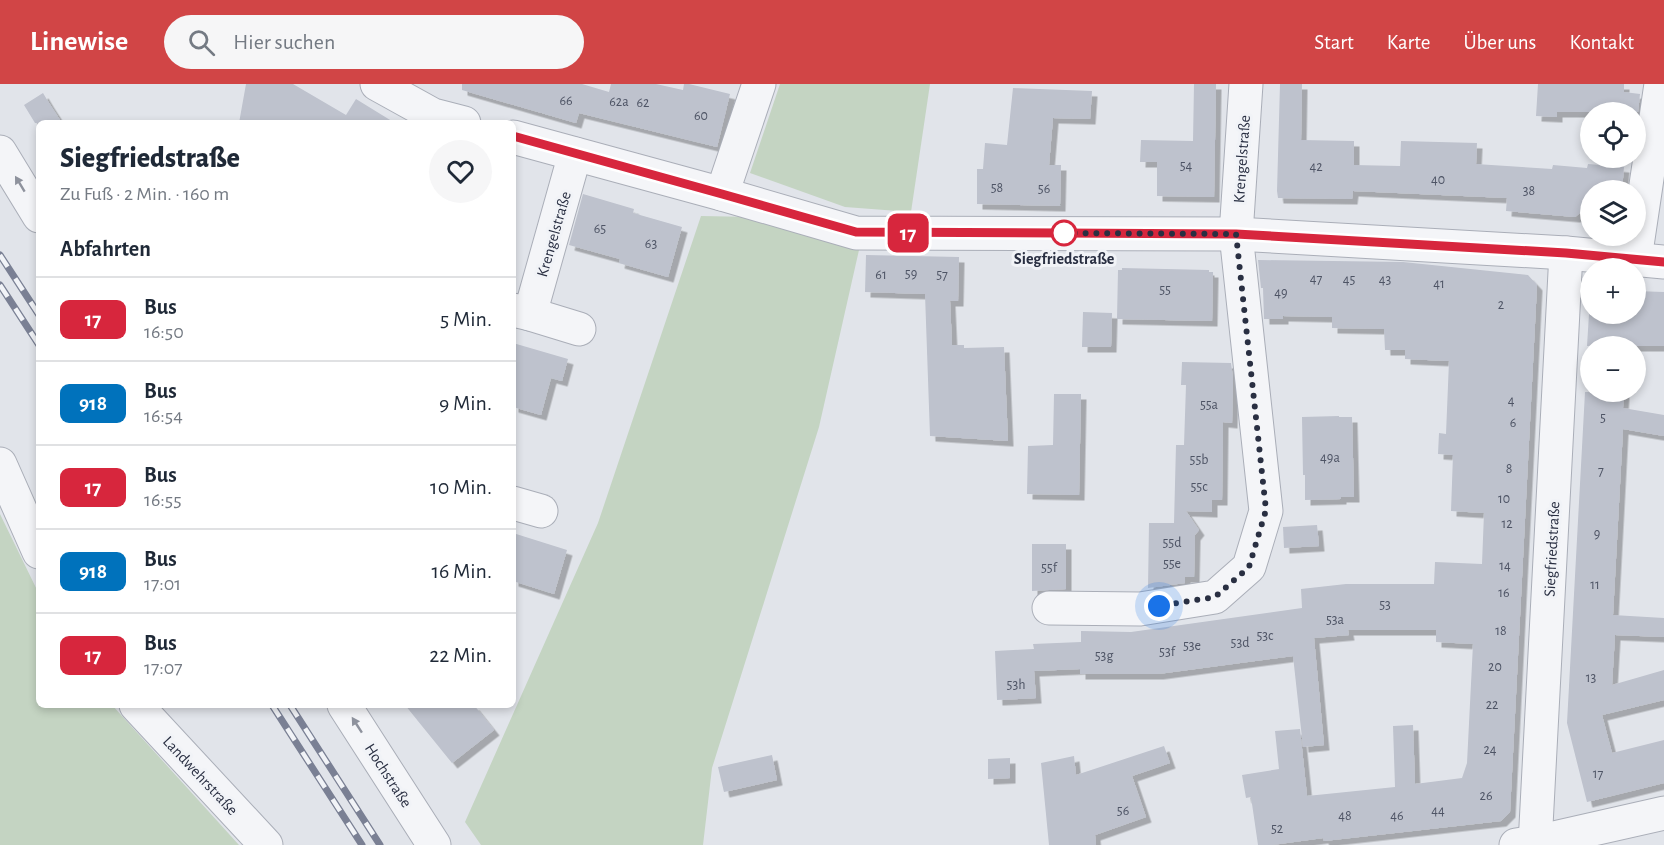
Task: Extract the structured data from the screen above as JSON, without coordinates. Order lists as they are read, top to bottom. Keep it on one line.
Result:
{"streets":{"street":["Krengelstraße","Siegfriedstraße","Landwehrstraße","Hochstraße"]},"one_way":["Hochstraße"],"places":["Siegfriedstraße"],"lines":["bus line 17"],"house_numbers":["66","62a","62","60","54","42","40","58","56","38","65","63","59","61","57","47","45","43","41","55","49","2","4","55a","5","6","49a","55b","8","7","55c","10","12","9","55d","55e","14","55f","11","16","53","53a","18","53c","53d","53e","53f","53g","20","13","53h","22","24","17","26","56","44","48","46","52"],"page":{"header":"Linewise","search":"Hier suchen","nav":["Start","Karte","Über uns","Kontakt"],"on_map":"17","map_buttons":["+","−"],"heading":[["Siegfriedstraße","Zu Fuß · 2 Min. · 160 m"],"Abfahrten"],"list":[{"mark":"17","name":"Bus","note":"16:50","value":"5 Min."},{"mark":"918","name":"Bus","note":"16:54","value":"9 Min."},{"mark":"17","name":"Bus","note":"16:55","value":"10 Min."},{"mark":"918","name":"Bus","note":"17:01","value":"16 Min."},{"mark":"17","name":"Bus","note":"17:07","value":"22 Min."}]}}
